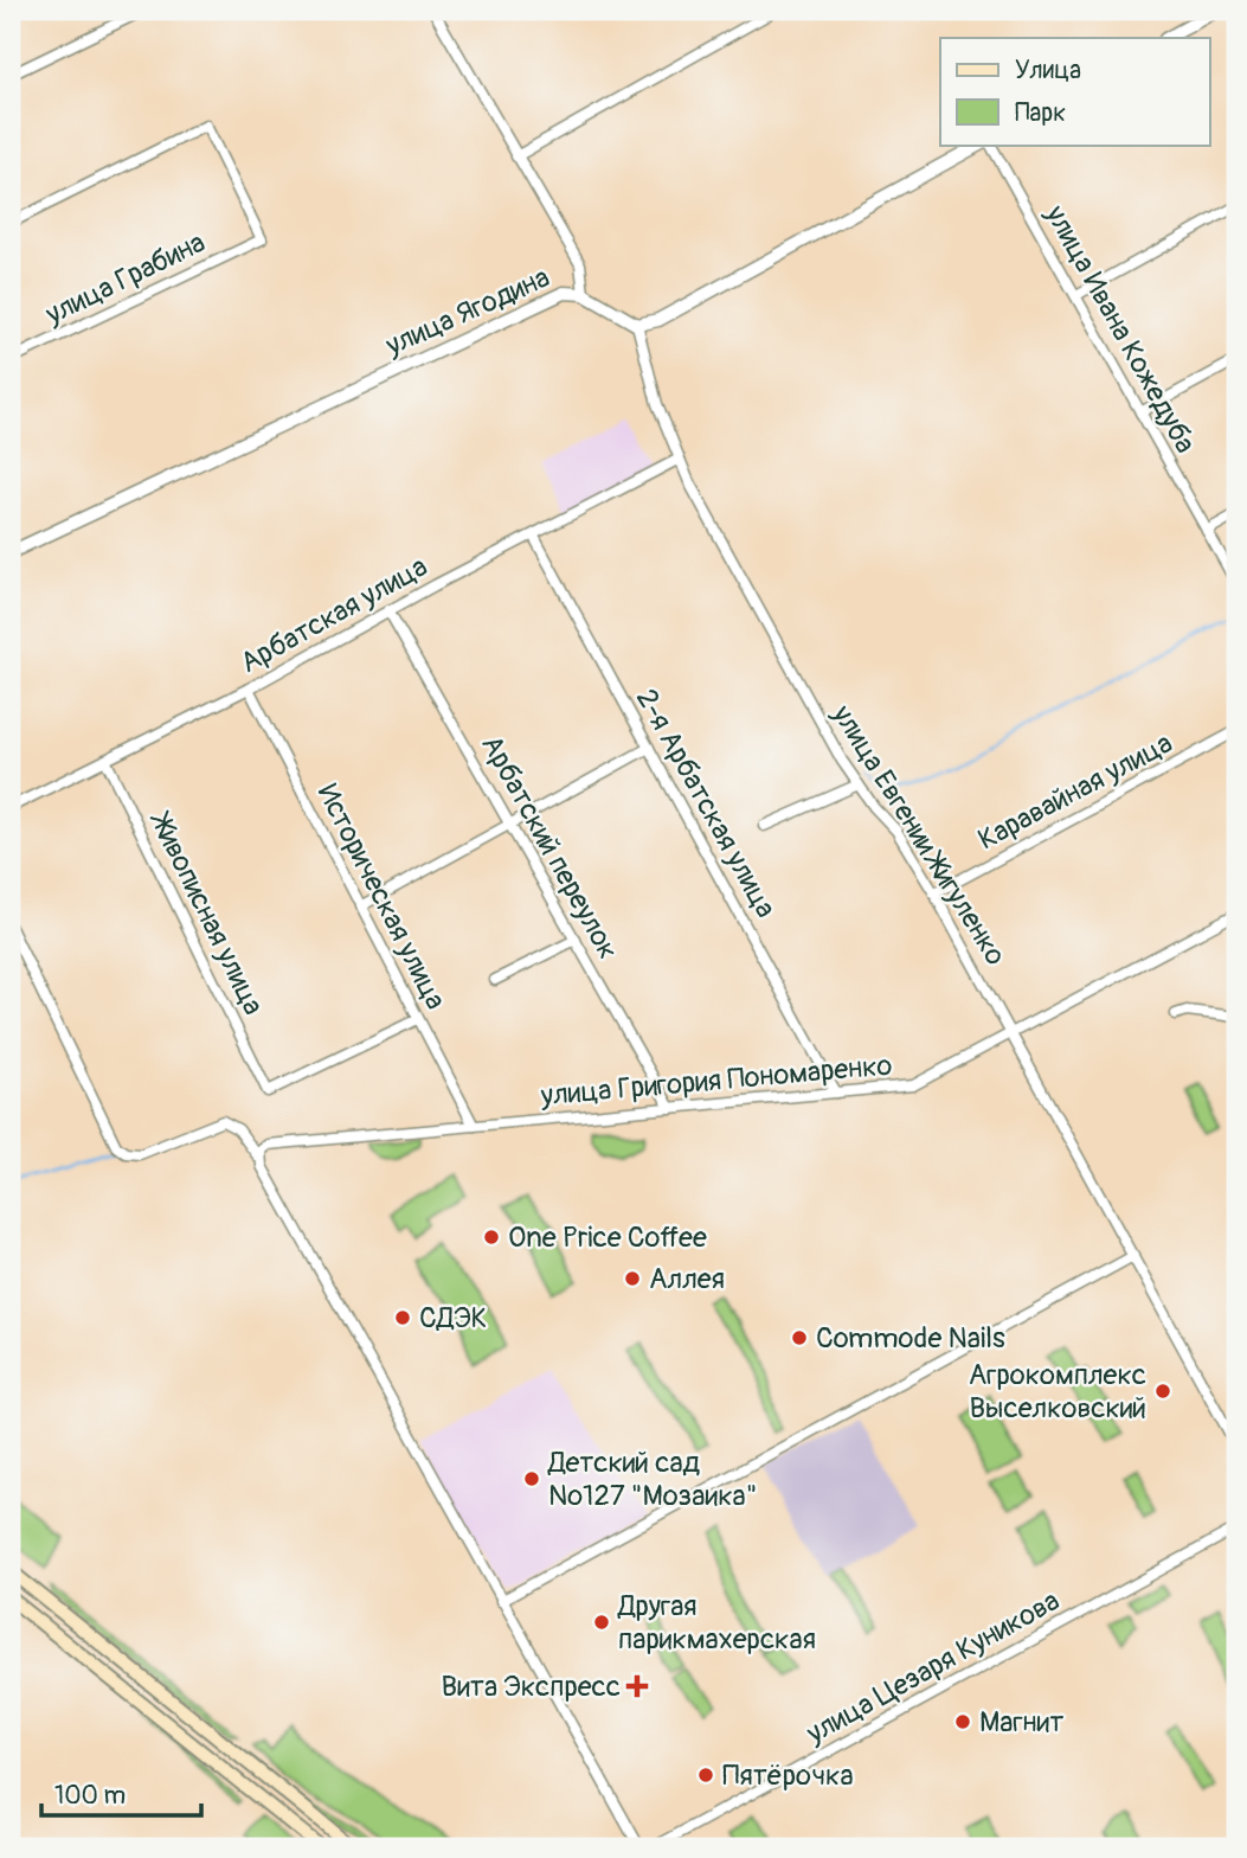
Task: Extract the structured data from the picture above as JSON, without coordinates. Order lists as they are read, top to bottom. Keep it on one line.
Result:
{"streets":{"street":["улица Грабина","улица Ягодина","улица Ивана Кожедуба","Арбатская улица","Каравайная улица","2-я Арбатская улица","улица Евгении Жигуленко","Арбатский переулок","Историческая улица","Живописная улица","улица Григория Пономаренко","улица Цезаря Куникова"]},"crossings":[["улица Ягодина","улица Евгении Жигуленко"],["Арбатская улица","2-я Арбатская улица"],["Арбатская улица","улица Евгении Жигуленко"],["Арбатская улица","Арбатский переулок"],["Арбатская улица","Историческая улица"],["Арбатская улица","Живописная улица"],["Каравайная улица","улица Евгении Жигуленко"],["2-я Арбатская улица","улица Григория Пономаренко"],["улица Евгении Жигуленко","улица Григория Пономаренко"],["Арбатский переулок","улица Григория Пономаренко"],["Историческая улица","Живописная улица"],["Историческая улица","улица Григория Пономаренко"]],"places":{"other":["One Price Coffee","Аллея","СДЭК","Commode Nails","Агрокомплекс Выселковский","Детский сад №127 \"Мозаика\"","Другая парикмахерская","Магнит","Пятёрочка"],"health":["Вита Экспресс"]},"legend":["Улица","Парк"],"scale_bar":"100 m"}
